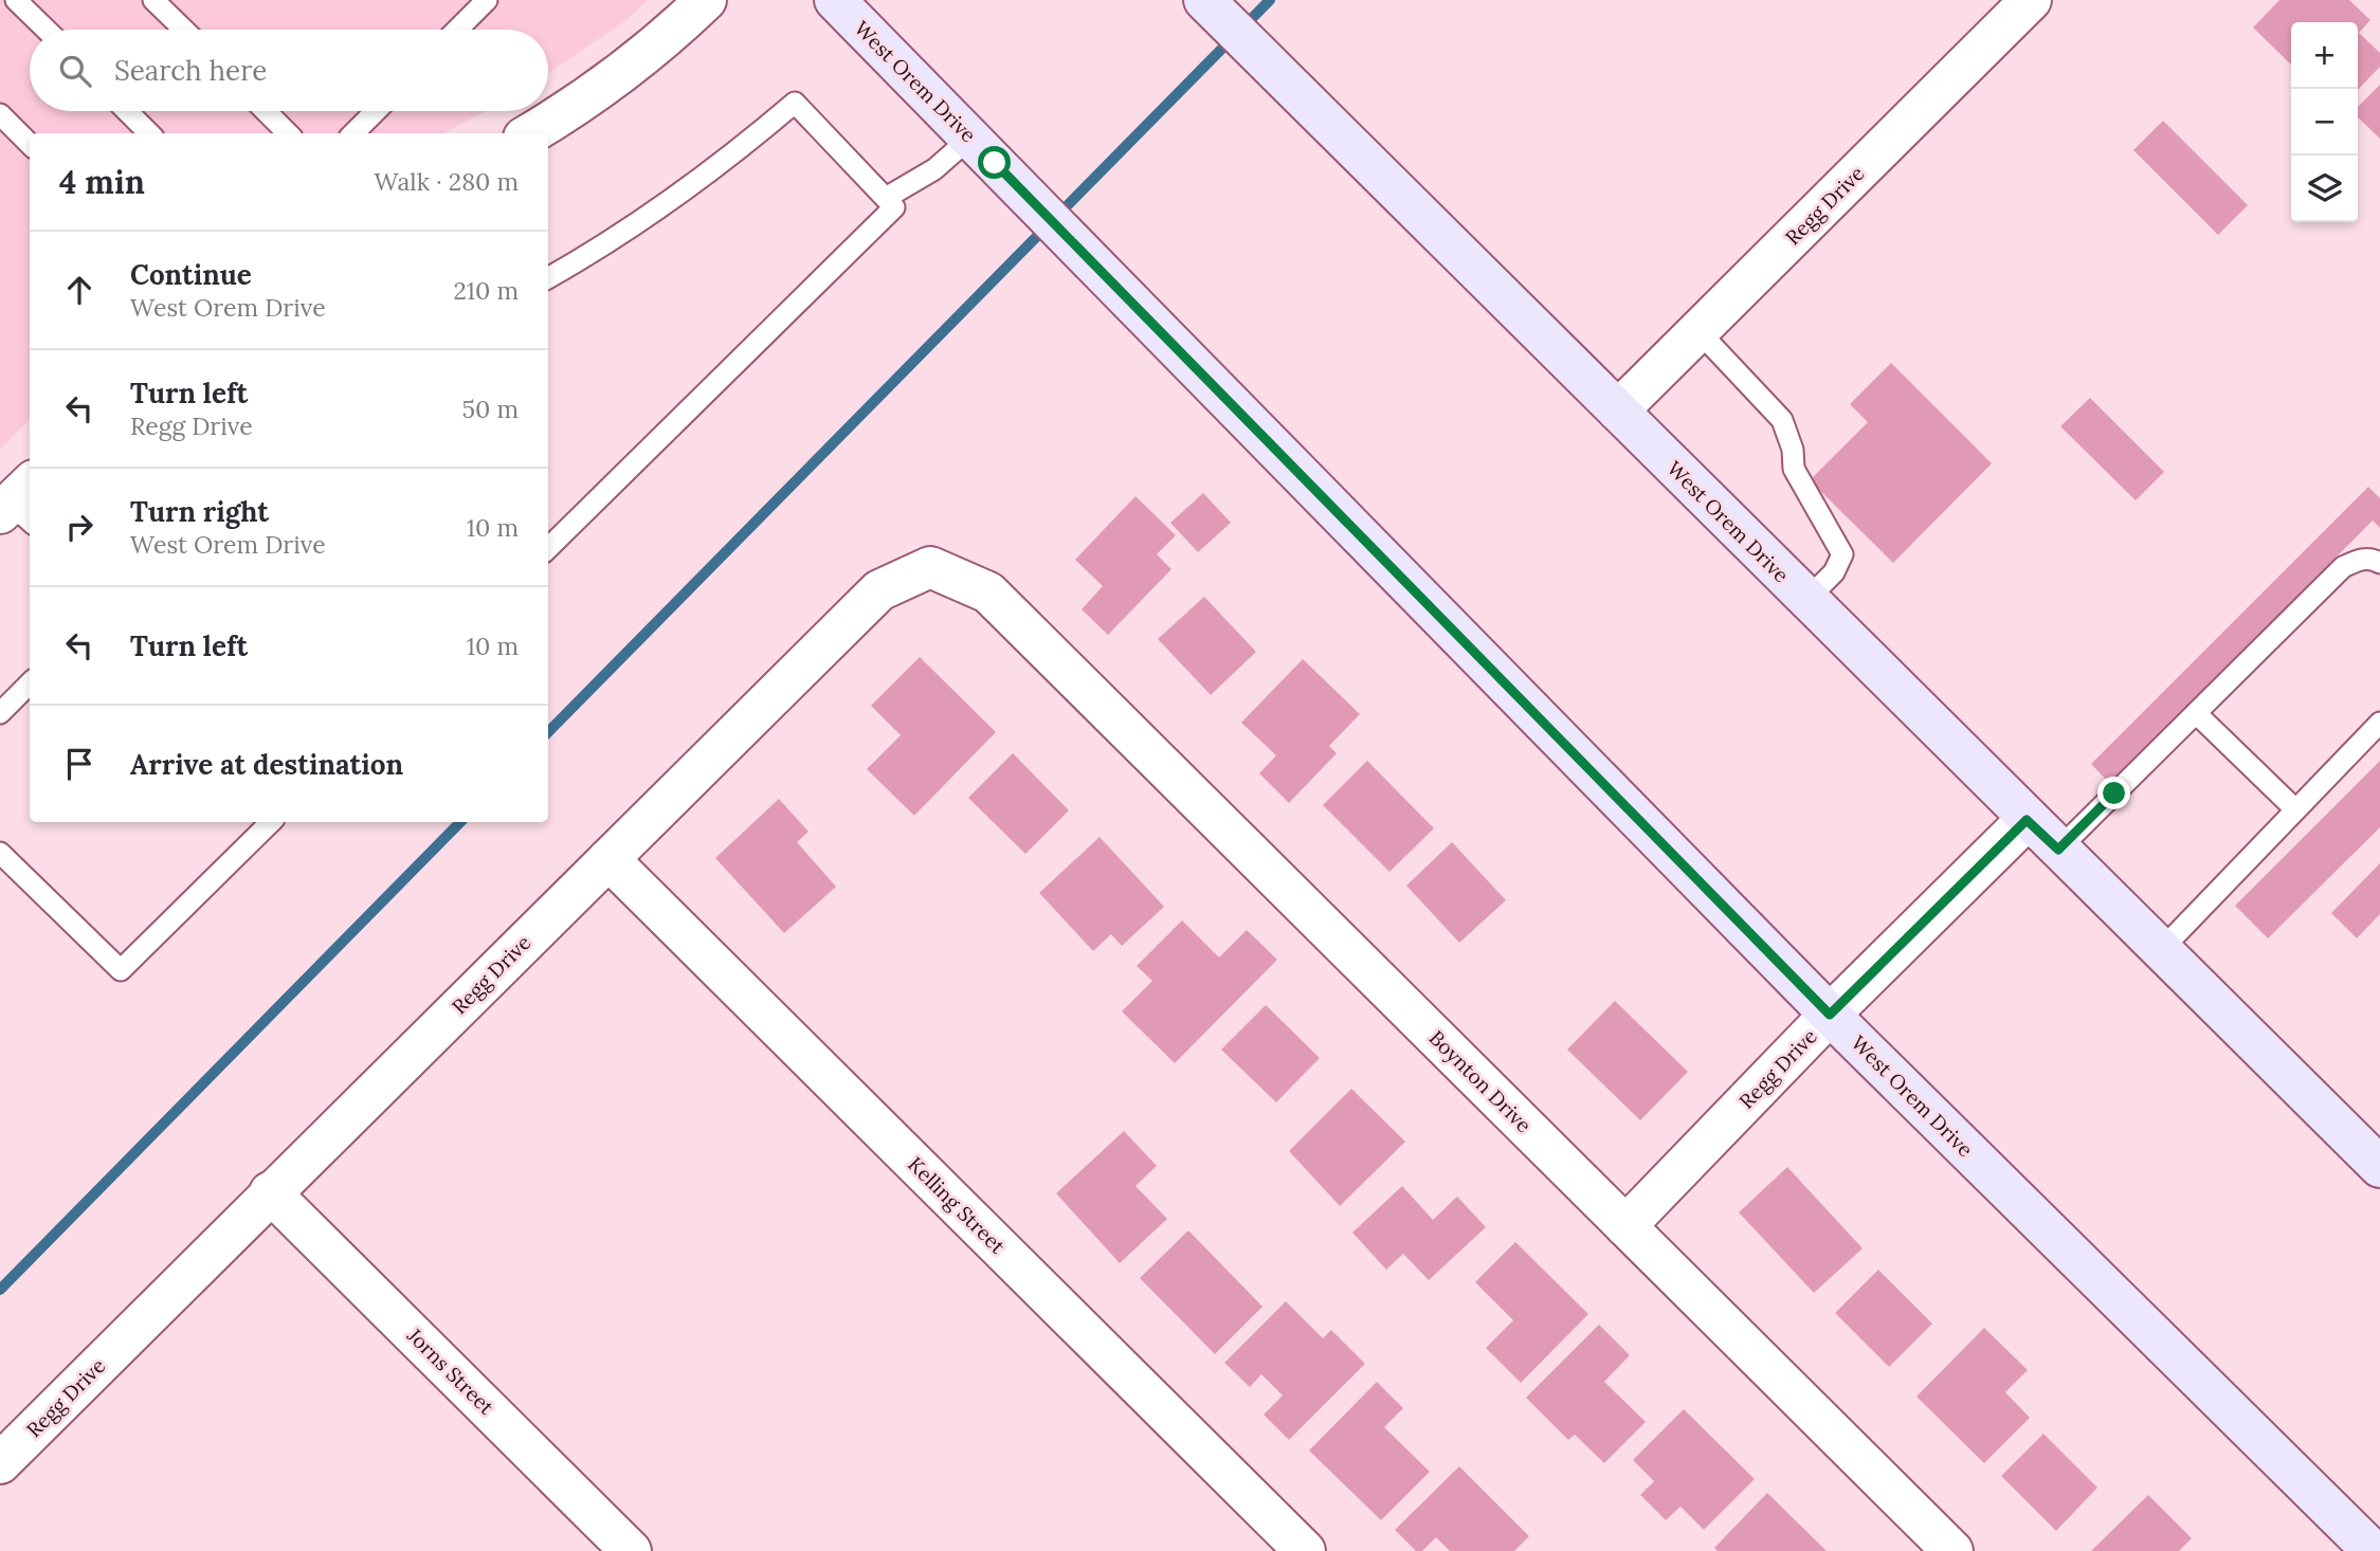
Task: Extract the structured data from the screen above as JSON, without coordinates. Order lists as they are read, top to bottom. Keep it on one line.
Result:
{"streets":{"main road":["West Orem Drive"],"street":["Regg Drive","Boynton Drive","Kelling Street","Jorns Street"]},"crossings":[["West Orem Drive","Regg Drive"],["Regg Drive","Boynton Drive"],["Regg Drive","Kelling Street"],["Regg Drive","Jorns Street"]],"page":{"map_buttons":["+","−"],"search":"Search here","heading":["4 min","Walk · 280 m"],"list":[["Continue","West Orem Drive","210 m"],["Turn left","Regg Drive","50 m"],["Turn right","West Orem Drive","10 m"],["Turn left","10 m"],"Arrive at destination"]}}
